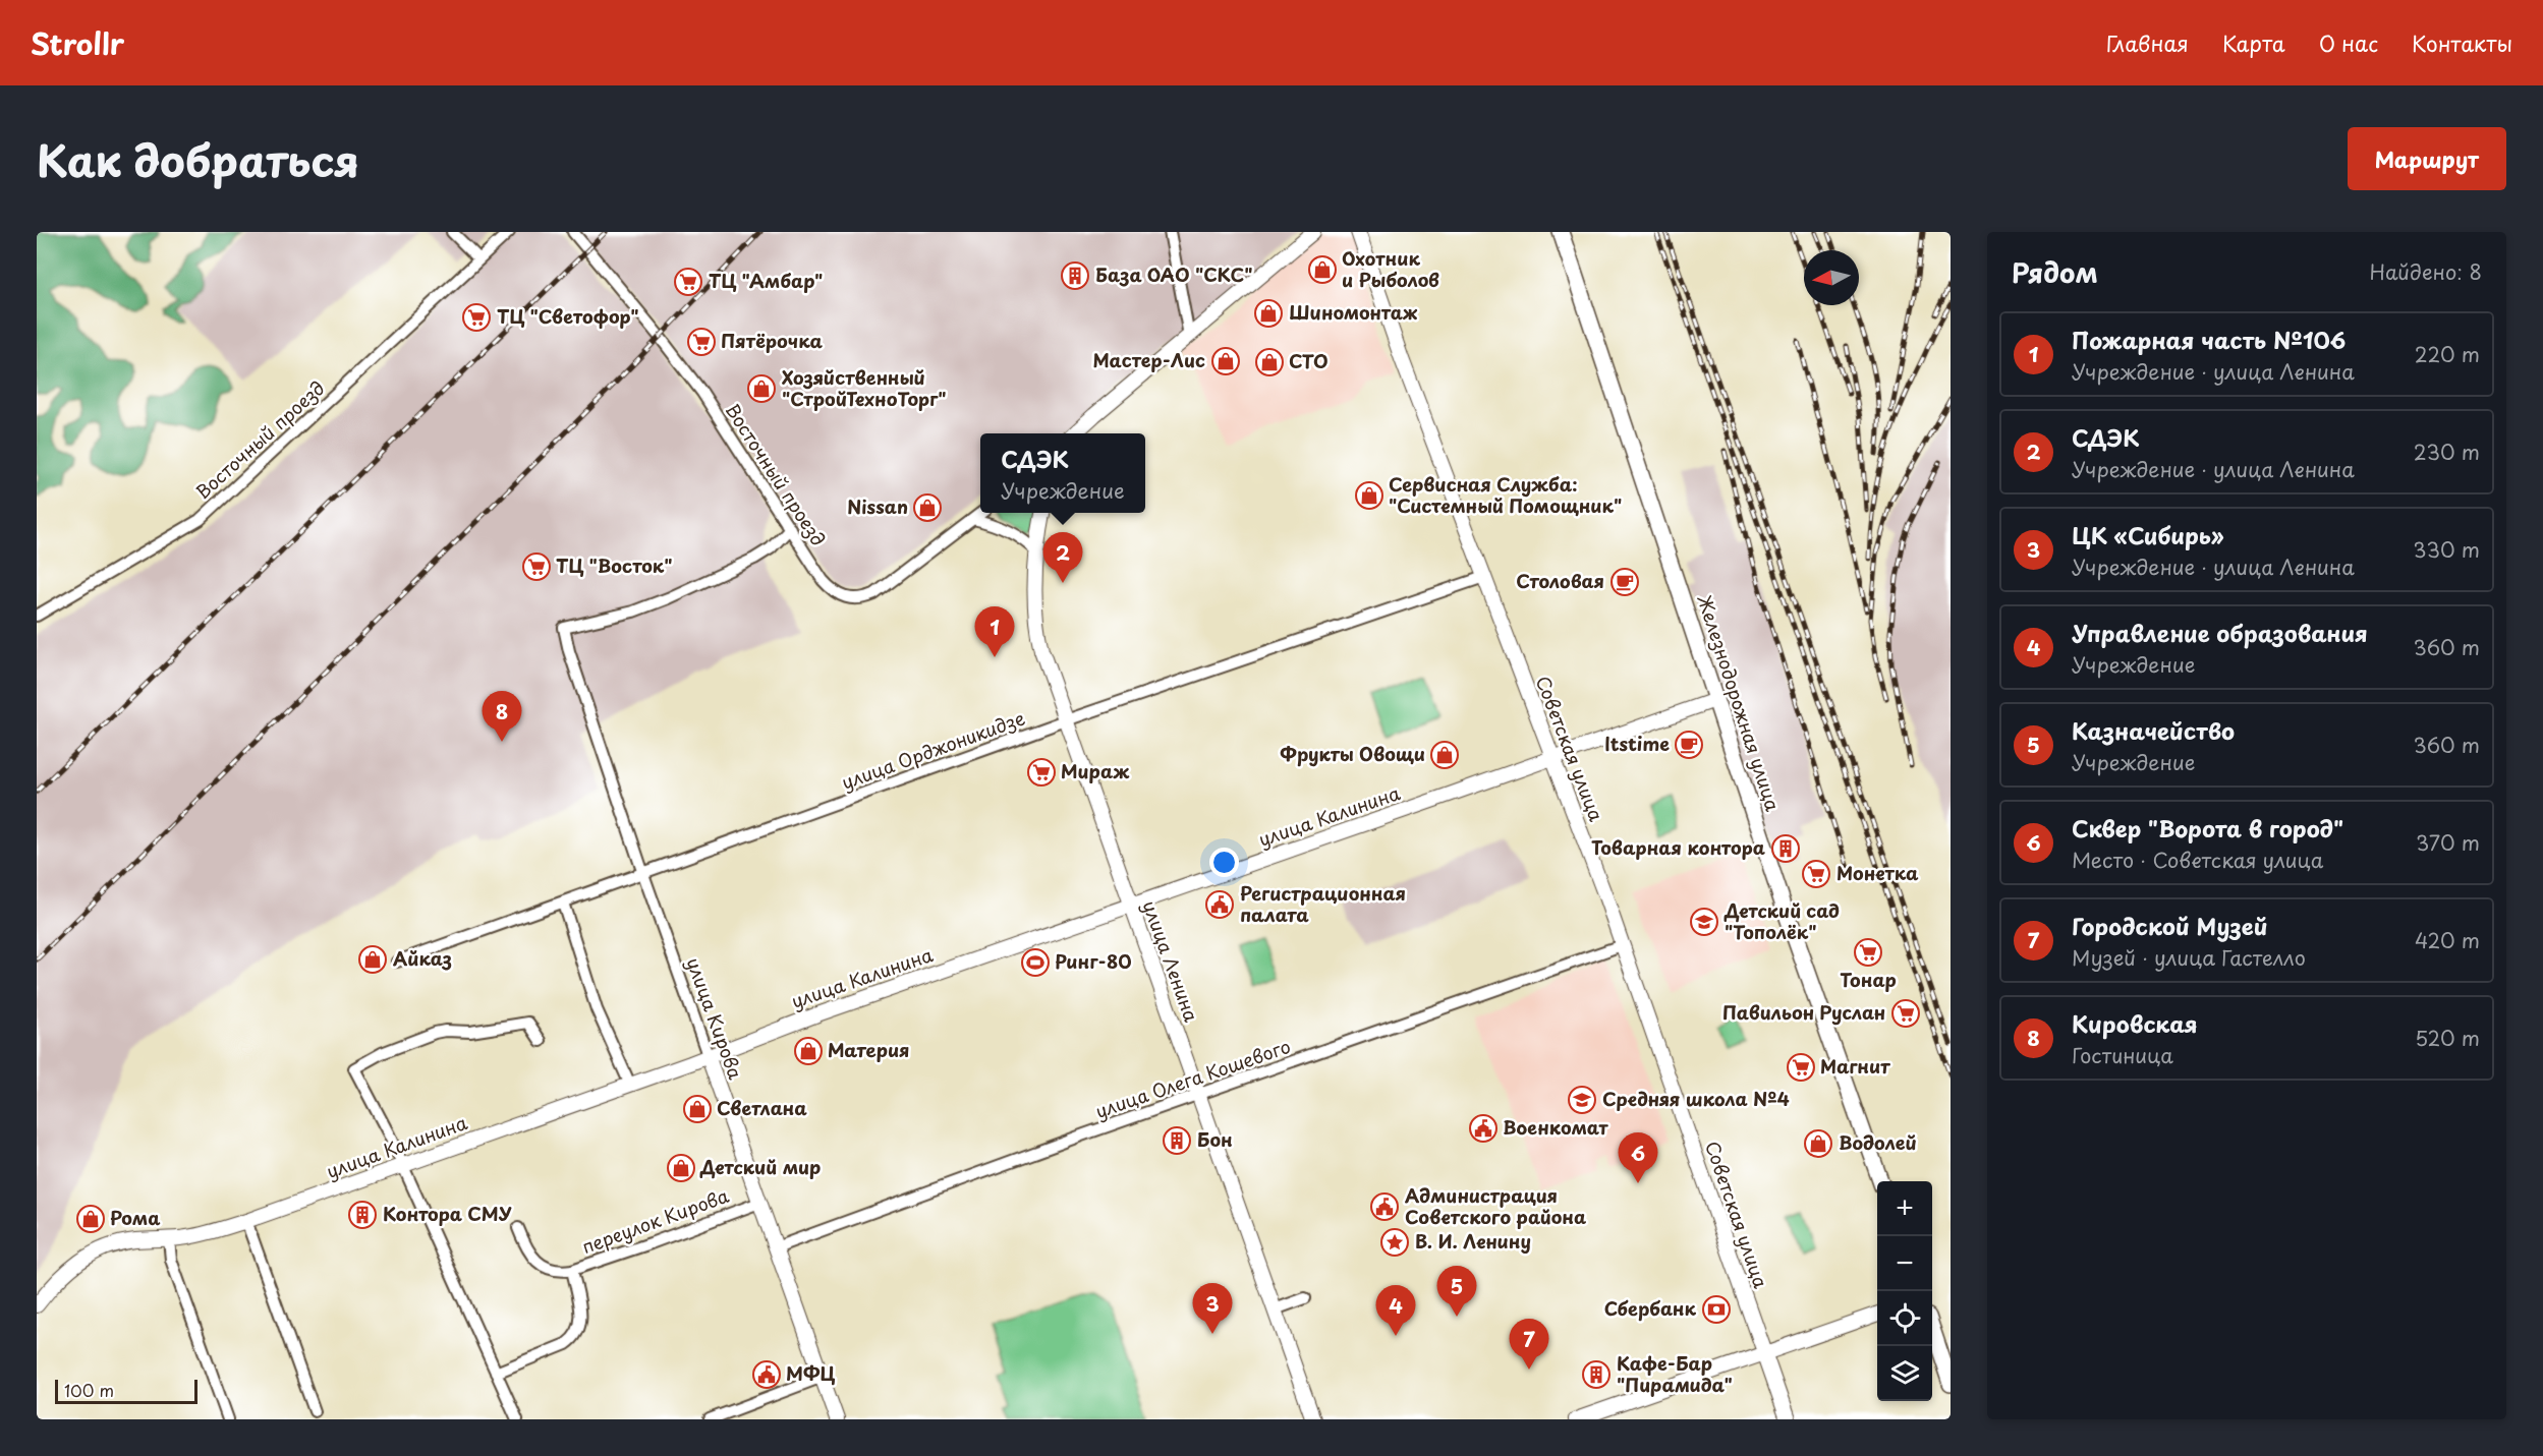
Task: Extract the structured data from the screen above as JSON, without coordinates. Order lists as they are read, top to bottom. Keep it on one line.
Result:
{"streets":{"main road":["Железнодорожная улица"],"street":["Восточный проезд","Советская улица","улица Орджоникидзе","улица Калинина","улица Ленина","улица Кирова","улица Олега Кошевого","переулок Кирова"]},"crossings":[["Восточный проезд","улица Кирова"],["Железнодорожная улица","улица Калинина"],["Советская улица","улица Орджоникидзе"],["Советская улица","улица Калинина"],["Советская улица","улица Олега Кошевого"],["улица Орджоникидзе","улица Ленина"],["улица Орджоникидзе","улица Кирова"],["улица Калинина","улица Ленина"],["улица Калинина","улица Кирова"],["улица Ленина","улица Олега Кошевого"],["улица Кирова","улица Олега Кошевого"],["улица Кирова","переулок Кирова"]],"places":{"shop":["Охотник и Рыболов","Шиномонтаж","Мастер-Лис","СТО","Хозяйственный \"СтройТехноТорг\"","Сервисная Служба: \"Системный Помощник\"","Nissan","Фрукты Овощи","Айказ","Материя","Светлана","Водолей","Детский мир","Рома"],"building":["База ОАО \"СКС\"","Товарная контора","Бон","Контора СМУ","Кафе-Бар \"Пирамида\""],"supermarket":["ТЦ \"Амбар\"","ТЦ \"Светофор\"","Пятёрочка","ТЦ \"Восток\"","Мираж","Монетка","Тонар","Павильон Руслан","Магнит"],"cafe":["Столовая","Itstime"],"public building":["Регистрационная палата","Военкомат","Администрация Советского района","МФЦ"],"school or university":["Детский сад \"Тополёк\"","Средняя школа №4"],"sports":["Ринг-80"],"place":["В. И. Ленину"],"bank":["Сбербанк"]},"scale_bar":"100 m","north":"left","page":{"header":"Strollr","nav":["Главная","Карта","О нас","Контакты"],"title":"Как добраться","buttons":"Маршрут","heading":["Рядом","Найдено: 8"],"list":[{"mark":"1","name":"Пожарная часть №106","note":"Учреждение · улица Ленина","value":"220 m"},{"mark":"2","name":"СДЭК","note":"Учреждение · улица Ленина","value":"230 m"},{"mark":"3","name":"ЦК «Сибирь»","note":"Учреждение · улица Ленина","value":"330 m"},{"mark":"4","name":"Управление образования","note":"Учреждение","value":"360 m"},{"mark":"5","name":"Казначейство","note":"Учреждение","value":"360 m"},{"mark":"6","name":"Сквер \"Ворота в город\"","note":"Место · Советская улица","value":"370 m"},{"mark":"7","name":"Городской Музей","note":"Музей · улица Гастелло","value":"420 m"},{"mark":"8","name":"Кировская","note":"Гостиница","value":"520 m"}],"popup":["СДЭК","Учреждение"],"pins":["2","1","8","6","5","3","4","7"],"map_buttons":["+","−"],"scale":"100 m"}}
